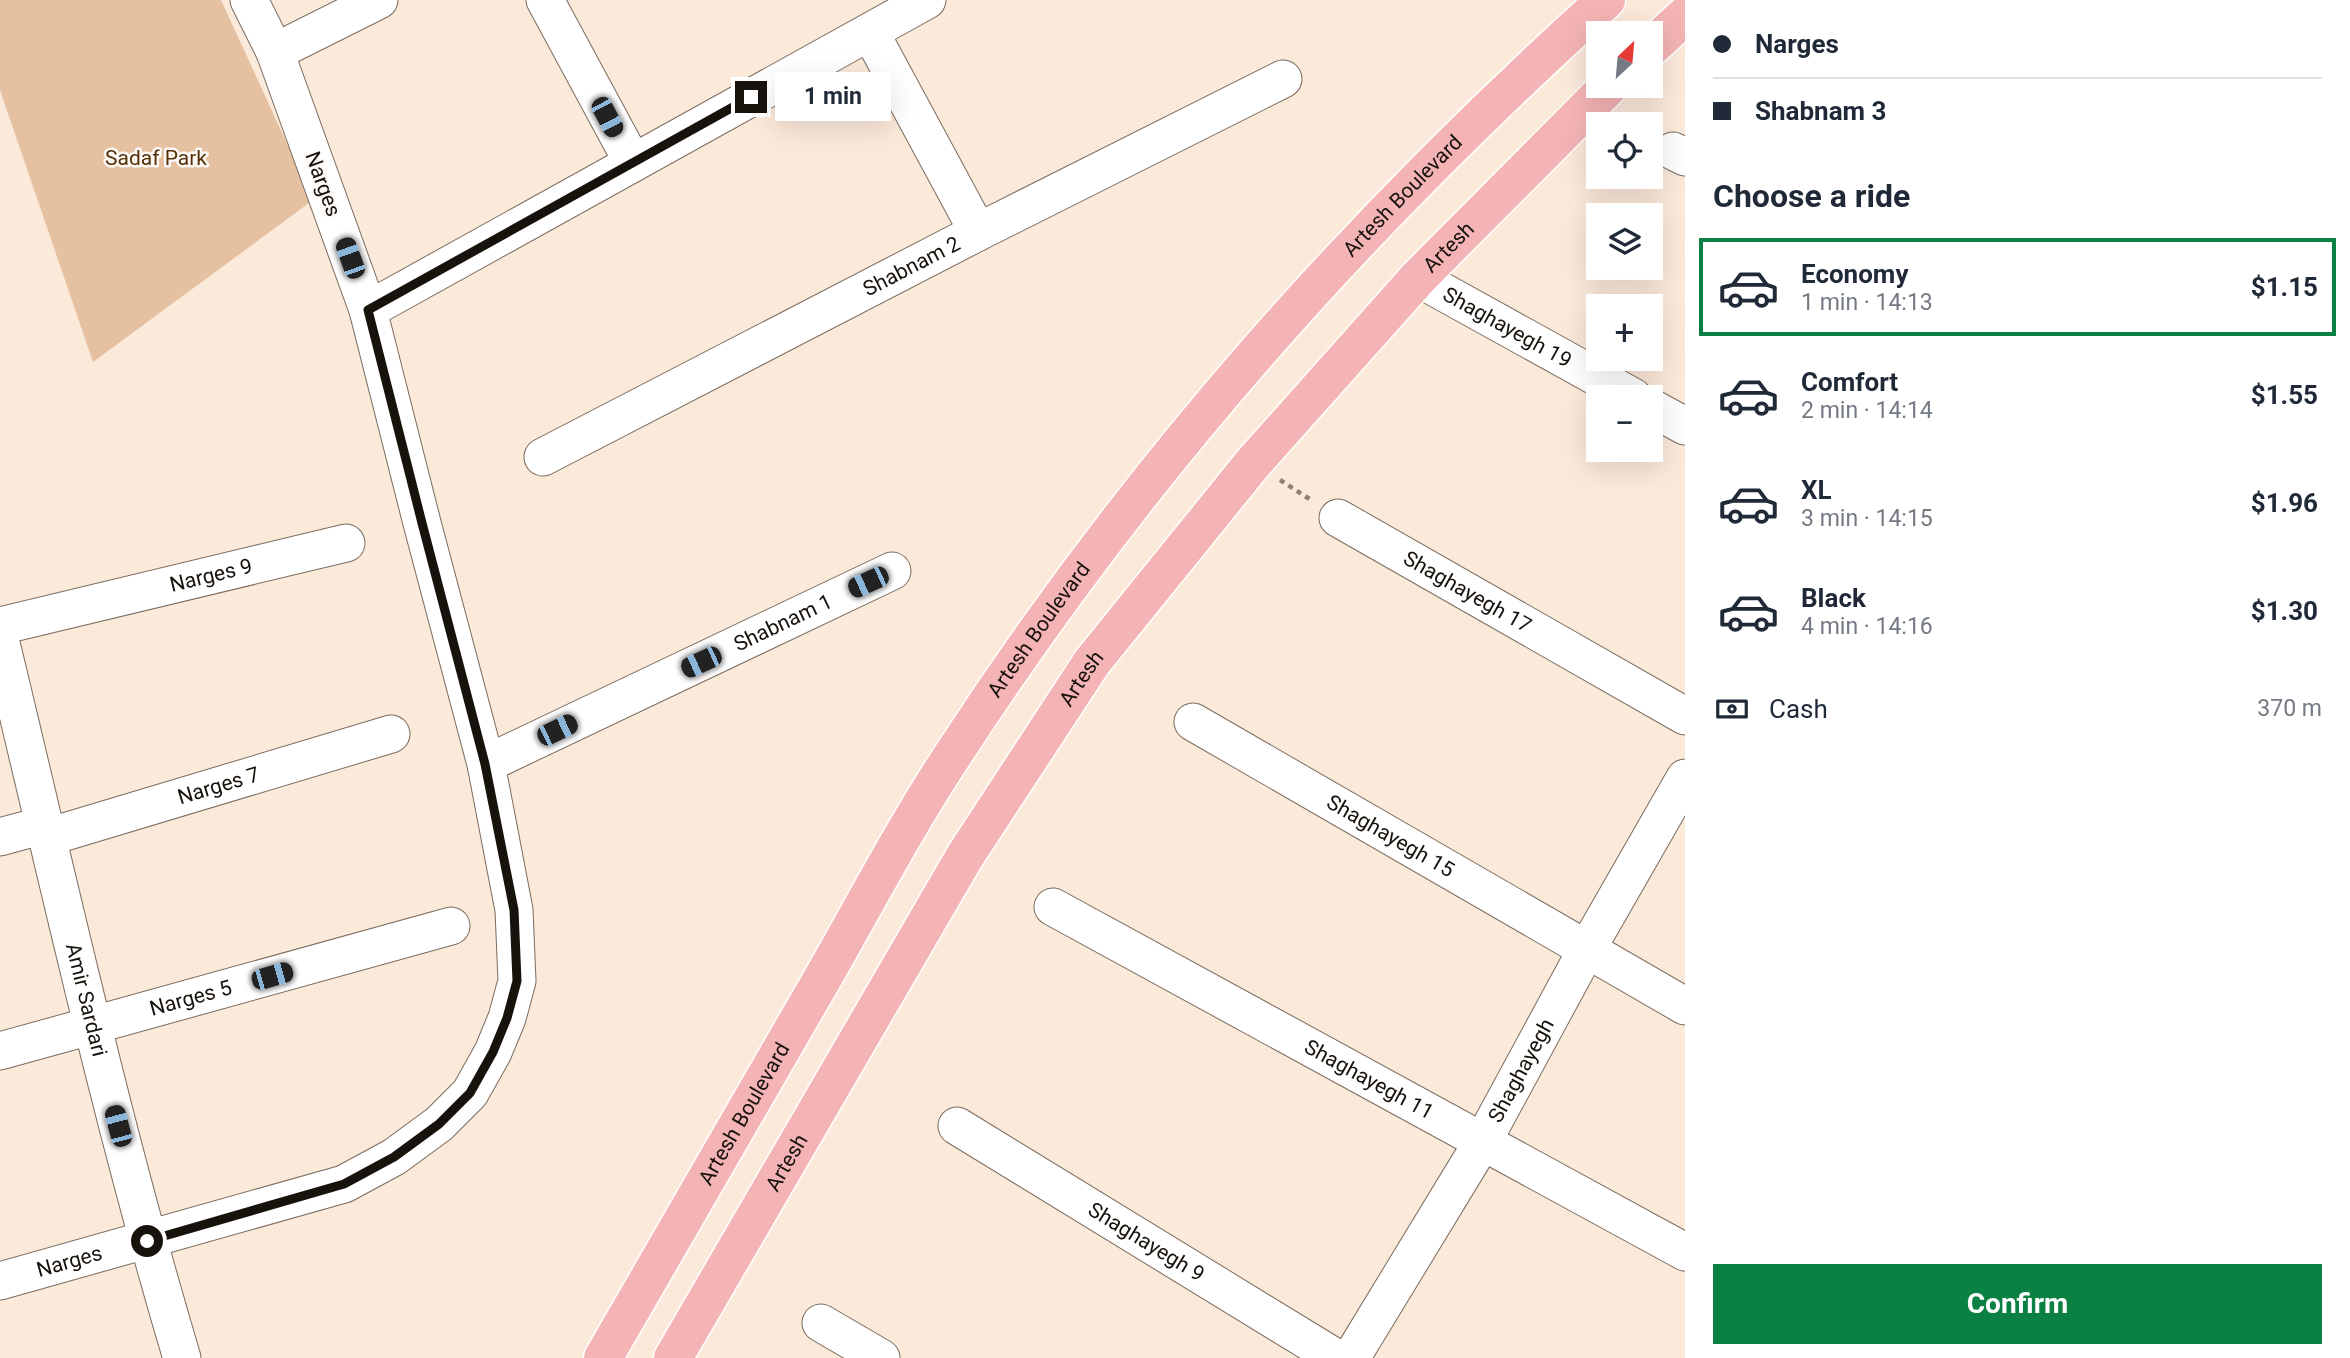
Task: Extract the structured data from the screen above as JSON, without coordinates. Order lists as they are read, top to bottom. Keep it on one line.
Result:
{"streets":{"main road":["Artesh Boulevard","Artesh"],"street":["Narges","Shabnam 2","Shaghayegh 19","Narges 9","Shaghayegh 17","Shabnam 1","Narges 7","Shaghayegh 15","Narges 5","Amir Sardari","Shaghayegh","Shaghayegh 11","Shaghayegh 9"]},"crossings":[["Narges","Shabnam 1"],["Narges","Amir Sardari"],["Artesh","Shaghayegh 19"],["Narges 7","Amir Sardari"],["Shaghayegh 15","Shaghayegh"],["Narges 5","Amir Sardari"],["Shaghayegh","Shaghayegh 11"]],"parks":["Sadaf Park"],"north":"top right","page":{"banner":["Narges","Shabnam 3"],"map_buttons":["+","−"],"bubble":"1 min","heading":"Choose a ride","list":[{"name":"Economy","note":"1 min · 14:13","value":"$1.15"},{"name":"Comfort","note":"2 min · 14:14","value":"$1.55"},{"name":"XL","note":"3 min · 14:15","value":"$1.96"},{"name":"Black","note":"4 min · 14:16","value":"$1.30"}],"pay":["Cash","370 m"],"buttons":"Confirm"}}
